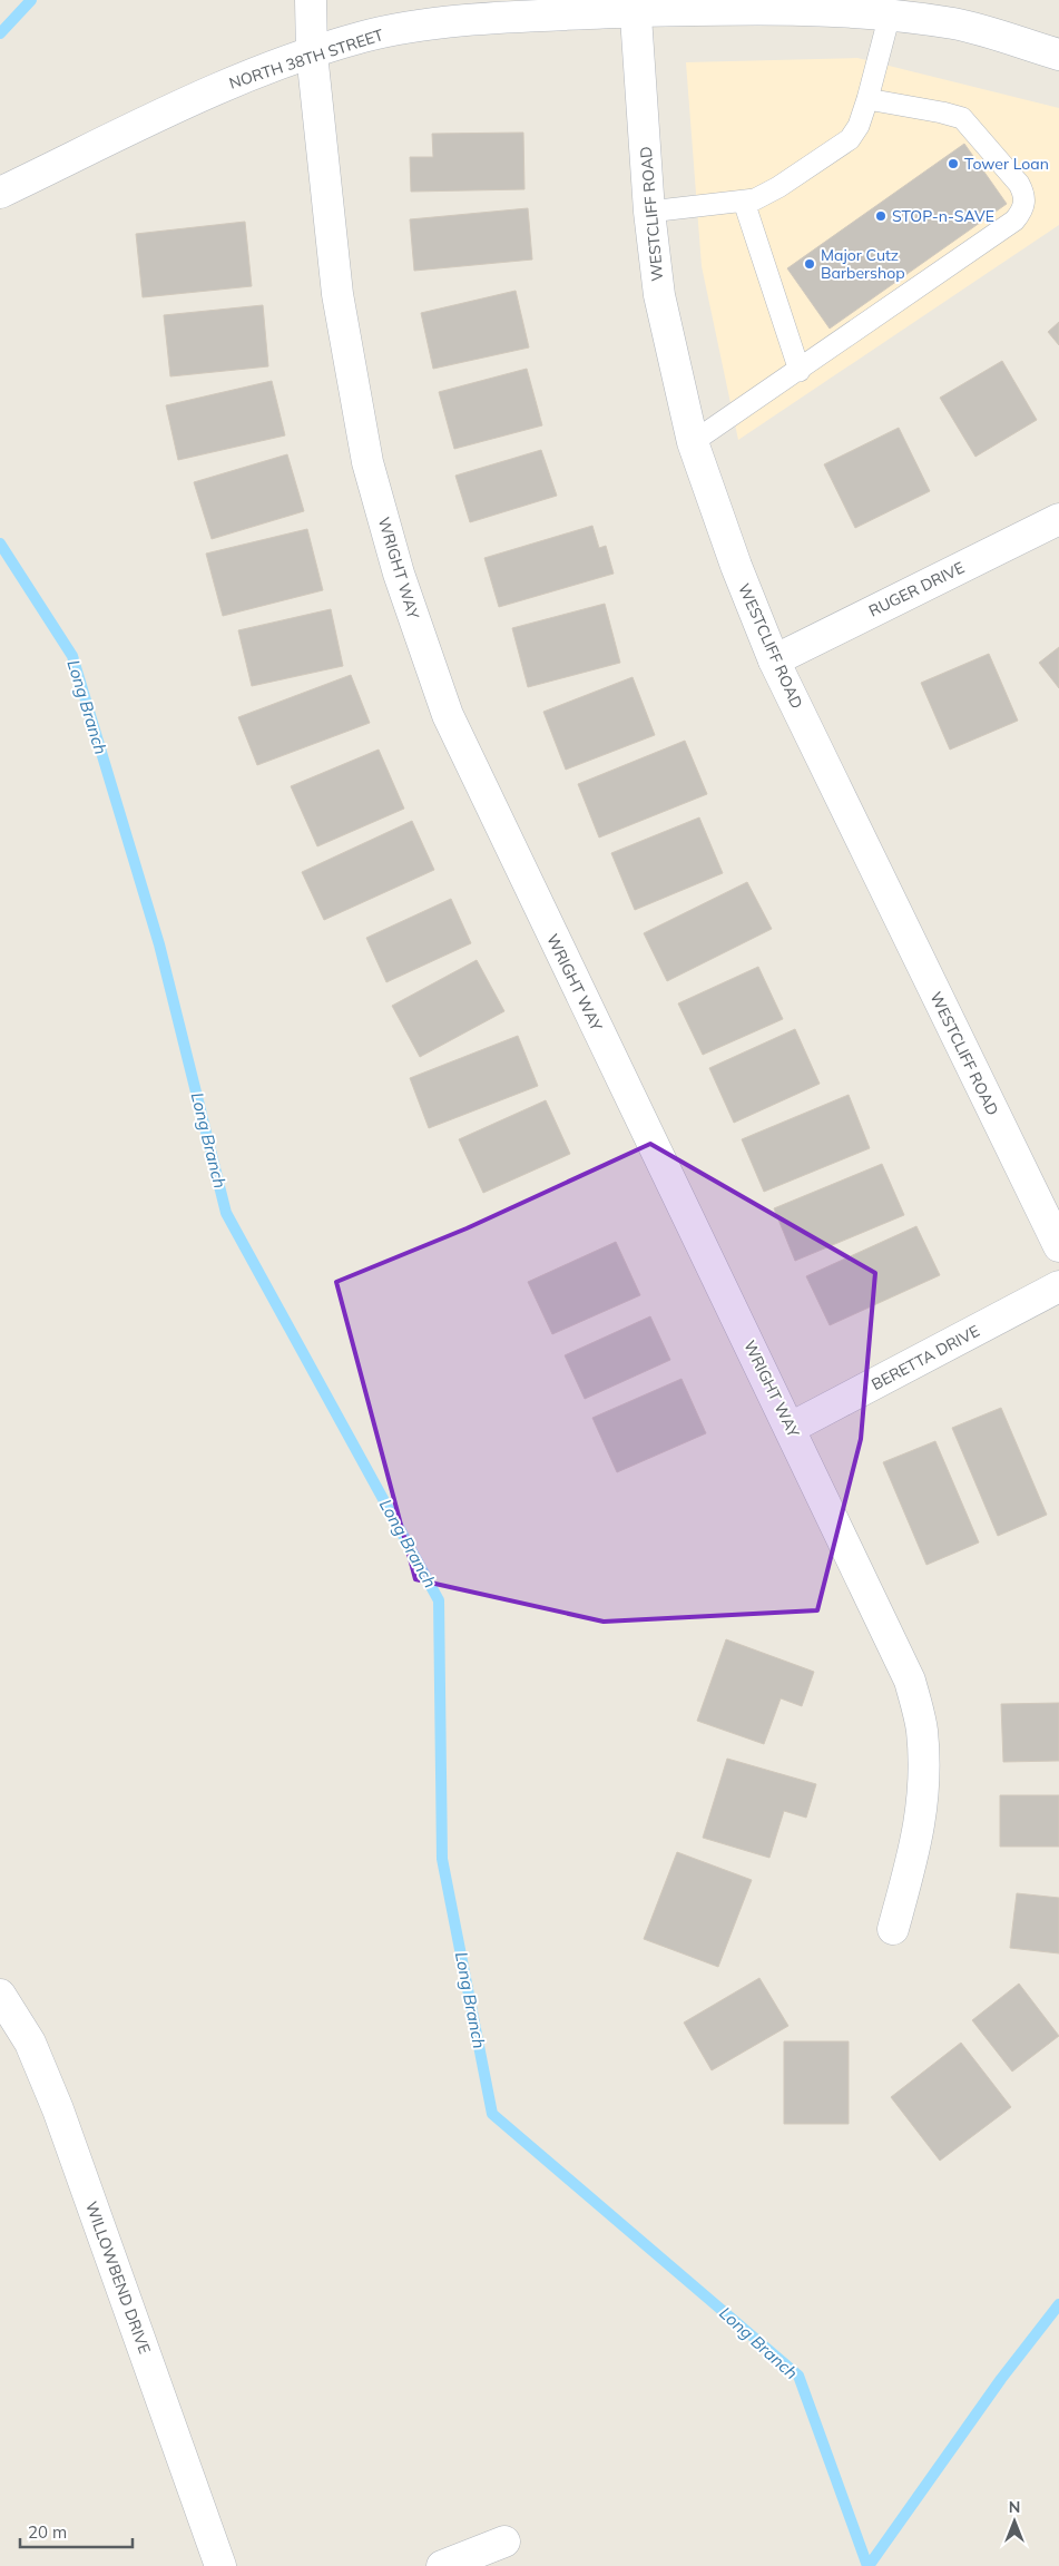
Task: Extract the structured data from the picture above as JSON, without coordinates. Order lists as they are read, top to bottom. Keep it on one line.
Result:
{"streets":{"street":["NORTH 38TH STREET","WESTCLIFF ROAD","WRIGHT WAY","RUGER DRIVE","BERETTA DRIVE","WILLOWBEND DRIVE"]},"crossings":[["NORTH 38TH STREET","WESTCLIFF ROAD"],["NORTH 38TH STREET","WRIGHT WAY"],["WESTCLIFF ROAD","RUGER DRIVE"],["WRIGHT WAY","BERETTA DRIVE"]],"water":["Long Branch"],"places":["Tower Loan","STOP-n-SAVE","Major Cutz Barbershop"],"scale_bar":"20 m","north":"top"}
